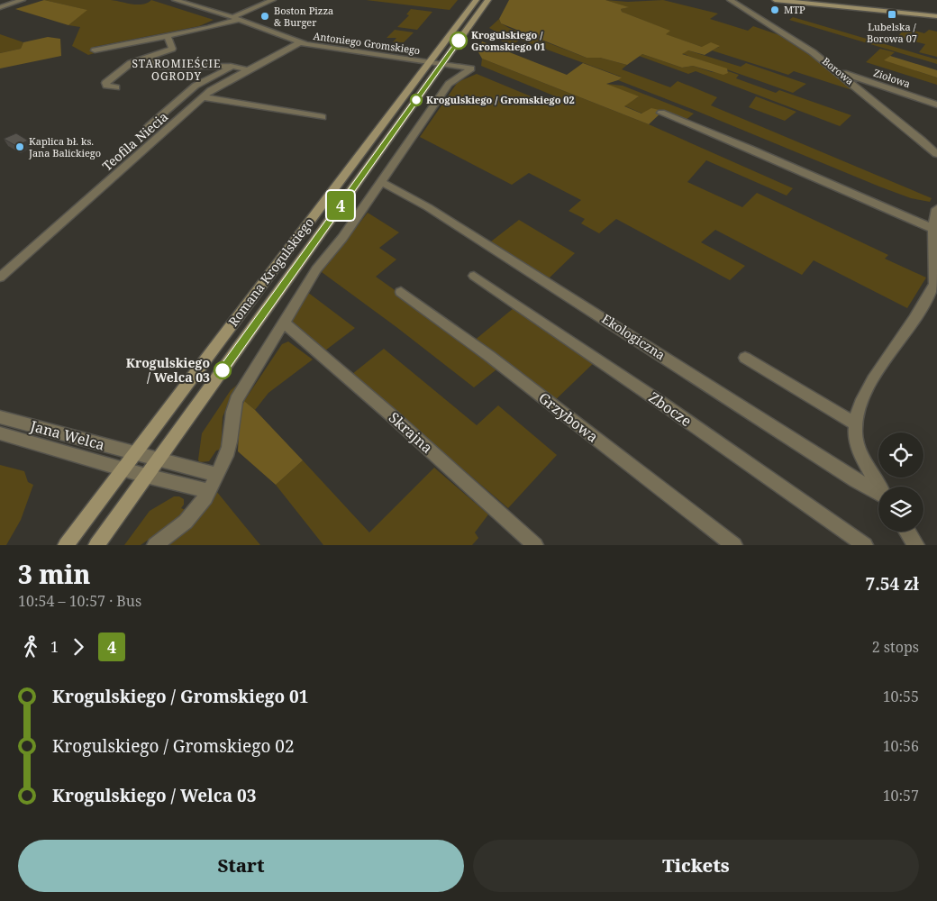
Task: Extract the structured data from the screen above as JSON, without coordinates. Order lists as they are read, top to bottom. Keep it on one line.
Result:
{"streets":{"main road":["Romana Krogulskiego"],"street":["Antoniego Gromskiego","Borowa","Ziołowa","Teofila Niecia","Ekologiczna","Zbocze","Grzybowa","Skrajna","Jana Welca"]},"crossings":[["Antoniego Gromskiego","Teofila Niecia"],["Antoniego Gromskiego","Romana Krogulskiego"],["Antoniego Gromskiego","Ekologiczna"],["Borowa","Ziołowa"],["Romana Krogulskiego","Jana Welca"]],"districts":["STAROMIEŚCIE OGRODY"],"places":{"other":["MTP","Boston Pizza & Burger","Krogulskiego / Gromskiego 01","Krogulskiego / Gromskiego 02","Kaplica bł. ks. Jana Balickiego","Krogulskiego / Welca 03"],"transit":["Lubelska / Borowa 07"]},"lines":["bus line 4"],"page":{"on_map":"4","heading":["3 min","10:54 – 10:57 · Bus","7.54 zł"],"legs":["1","4","2 stops"],"list":[{"name":"Krogulskiego / Gromskiego 01","value":"10:55"},{"name":"Krogulskiego / Gromskiego 02","value":"10:56"},{"name":"Krogulskiego / Welca 03","value":"10:57"}],"buttons":["Start","Tickets"]}}
